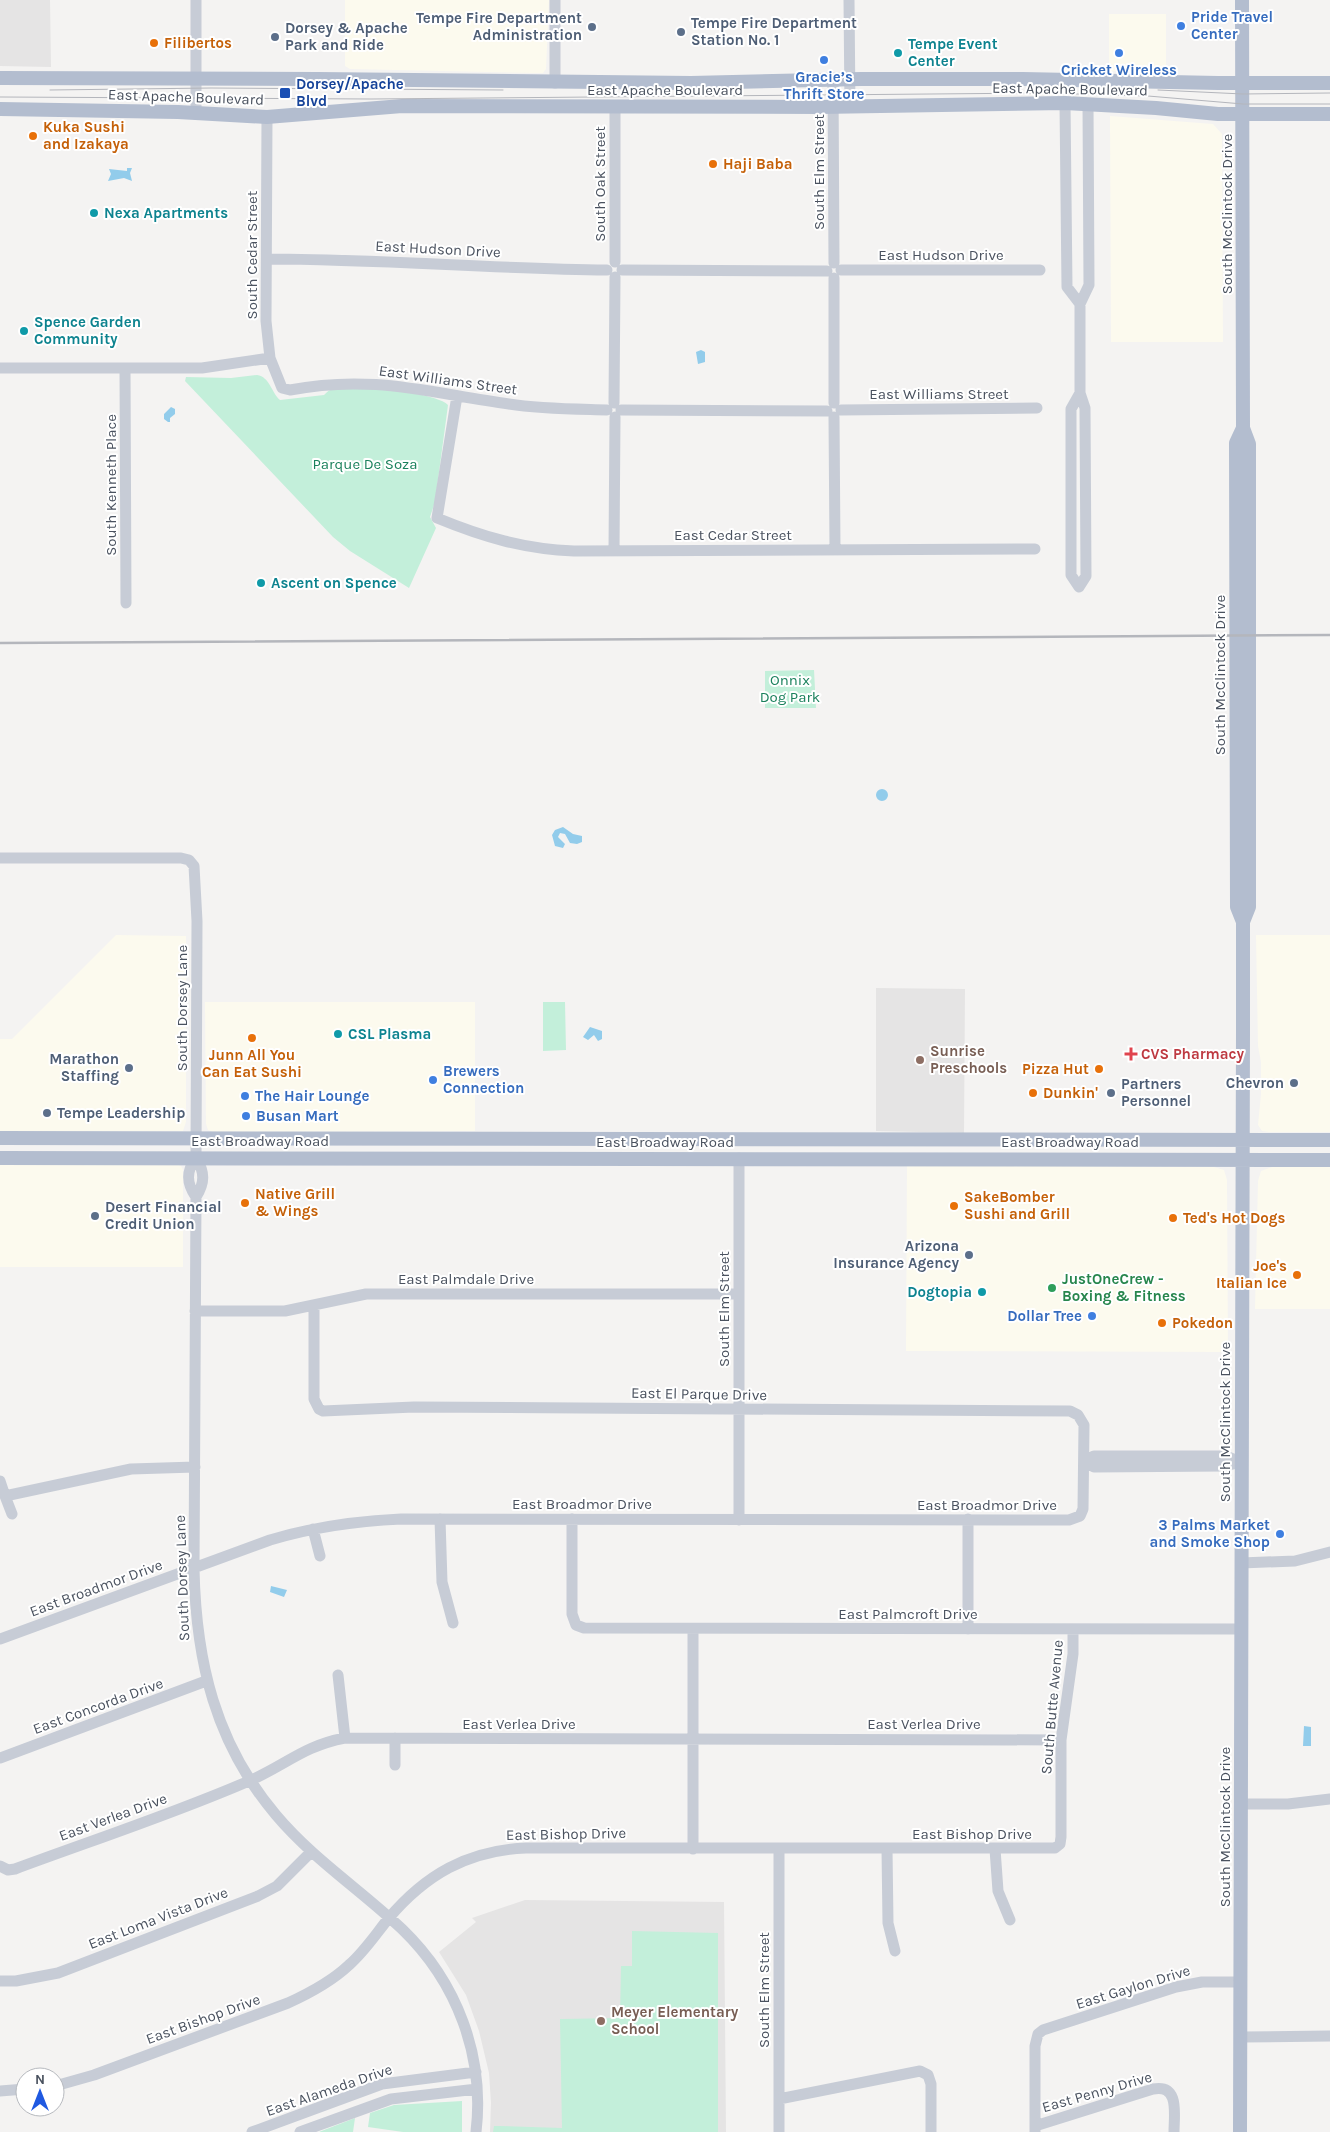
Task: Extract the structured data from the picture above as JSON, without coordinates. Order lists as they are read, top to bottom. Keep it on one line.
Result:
{"streets":{"main road":["East Apache Boulevard","South McClintock Drive","East Broadway Road"],"street":["South Elm Street","South Oak Street","East Hudson Drive","South Cedar Street","East Williams Street","South Kenneth Place","East Cedar Street","South Dorsey Lane","East Palmdale Drive","East El Parque Drive","East Broadmor Drive","East Palmcroft Drive","East Concorda Drive","South Butte Avenue","East Verlea Drive","East Bishop Drive","East Loma Vista Drive","East Gaylon Drive","East Alameda Drive","East Penny Drive"]},"crossings":[["East Apache Boulevard","South Elm Street"],["East Apache Boulevard","South Oak Street"],["East Apache Boulevard","South McClintock Drive"],["East Apache Boulevard","South Cedar Street"],["South Elm Street","East Hudson Drive"],["South Elm Street","East Williams Street"],["South Elm Street","East Cedar Street"],["South Elm Street","East Broadway Road"],["South Elm Street","East Palmdale Drive"],["South Elm Street","East El Parque Drive"],["South Elm Street","East Broadmor Drive"],["South Elm Street","East Bishop Drive"],["South Oak Street","East Hudson Drive"],["South Oak Street","East Williams Street"],["South Oak Street","East Cedar Street"],["South McClintock Drive","East Broadway Road"],["South McClintock Drive","East Palmcroft Drive"],["South McClintock Drive","East Gaylon Drive"],["East Hudson Drive","South Cedar Street"],["South Cedar Street","East Williams Street"],["East Williams Street","East Cedar Street"],["South Dorsey Lane","East Broadway Road"],["South Dorsey Lane","East Palmdale Drive"],["South Dorsey Lane","East Broadmor Drive"],["South Dorsey Lane","East Concorda Drive"],["South Dorsey Lane","East Verlea Drive"],["South Dorsey Lane","East Bishop Drive"],["South Dorsey Lane","East Loma Vista Drive"],["South Dorsey Lane","East Alameda Drive"],["East Palmdale Drive","East El Parque Drive"],["East El Parque Drive","East Broadmor Drive"],["East Broadmor Drive","East Palmcroft Drive"],["East Palmcroft Drive","South Butte Avenue"],["South Butte Avenue","East Verlea Drive"],["South Butte Avenue","East Bishop Drive"],["East Gaylon Drive","East Penny Drive"]],"parks":["Parque De Soza","Onnix Dog Park"],"places":{"other":["Pride Travel Center","Tempe Fire Department Administration","Tempe Fire Department Station No. 1","Dorsey & Apache Park and Ride","Filibertos","Tempe Event Center","Cricket Wireless","Gracie’s Thrift Store","Kuka Sushi and Izakaya","Haji Baba","Nexa Apartments","Spence Garden Community","Ascent on Spence","CSL Plasma","Junn All You Can Eat Sushi","Sunrise Preschools","Marathon Staffing","Pizza Hut","Brewers Connection","Chevron","Dunkin'","Partners Personnel","The Hair Lounge","Tempe Leadership","Busan Mart","Native Grill & Wings","SakeBomber Sushi and Grill","Desert Financial Credit Union","Ted's Hot Dogs","Arizona Insurance Agency","Joe's Italian Ice","JustOneCrew - Boxing & Fitness","Dogtopia","Dollar Tree","Pokedon","3 Palms Market and Smoke Shop","Meyer Elementary School"],"transit":["Dorsey/Apache Blvd"],"health":["CVS Pharmacy"]},"north":"top"}
